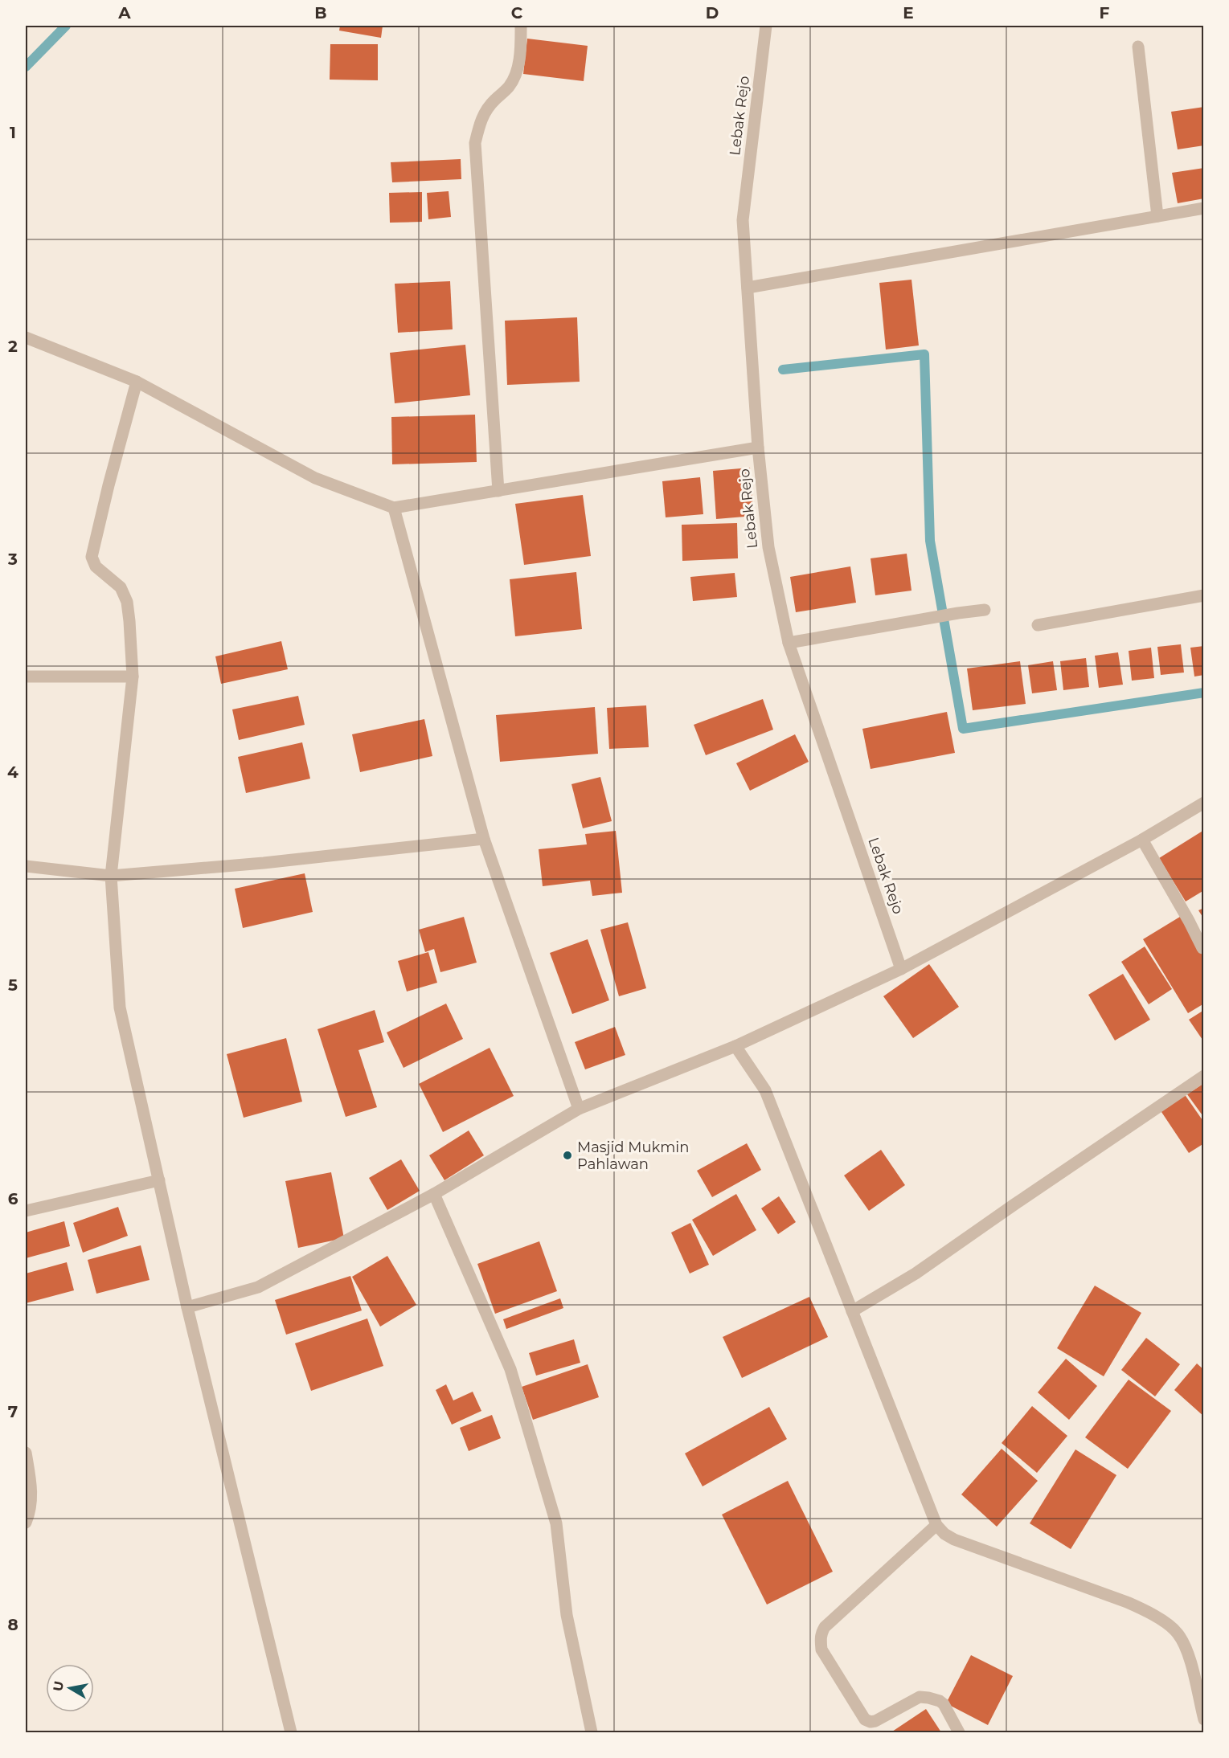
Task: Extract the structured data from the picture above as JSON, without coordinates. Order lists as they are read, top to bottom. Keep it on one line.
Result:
{"streets":{"street":["Lebak Rejo"]},"places":["Masjid Mukmin Pahlawan"],"north":"left","grid":{"columns":["A","B","C","D","E","F"],"rows":["1","2","3","4","5","6","7","8"]}}
